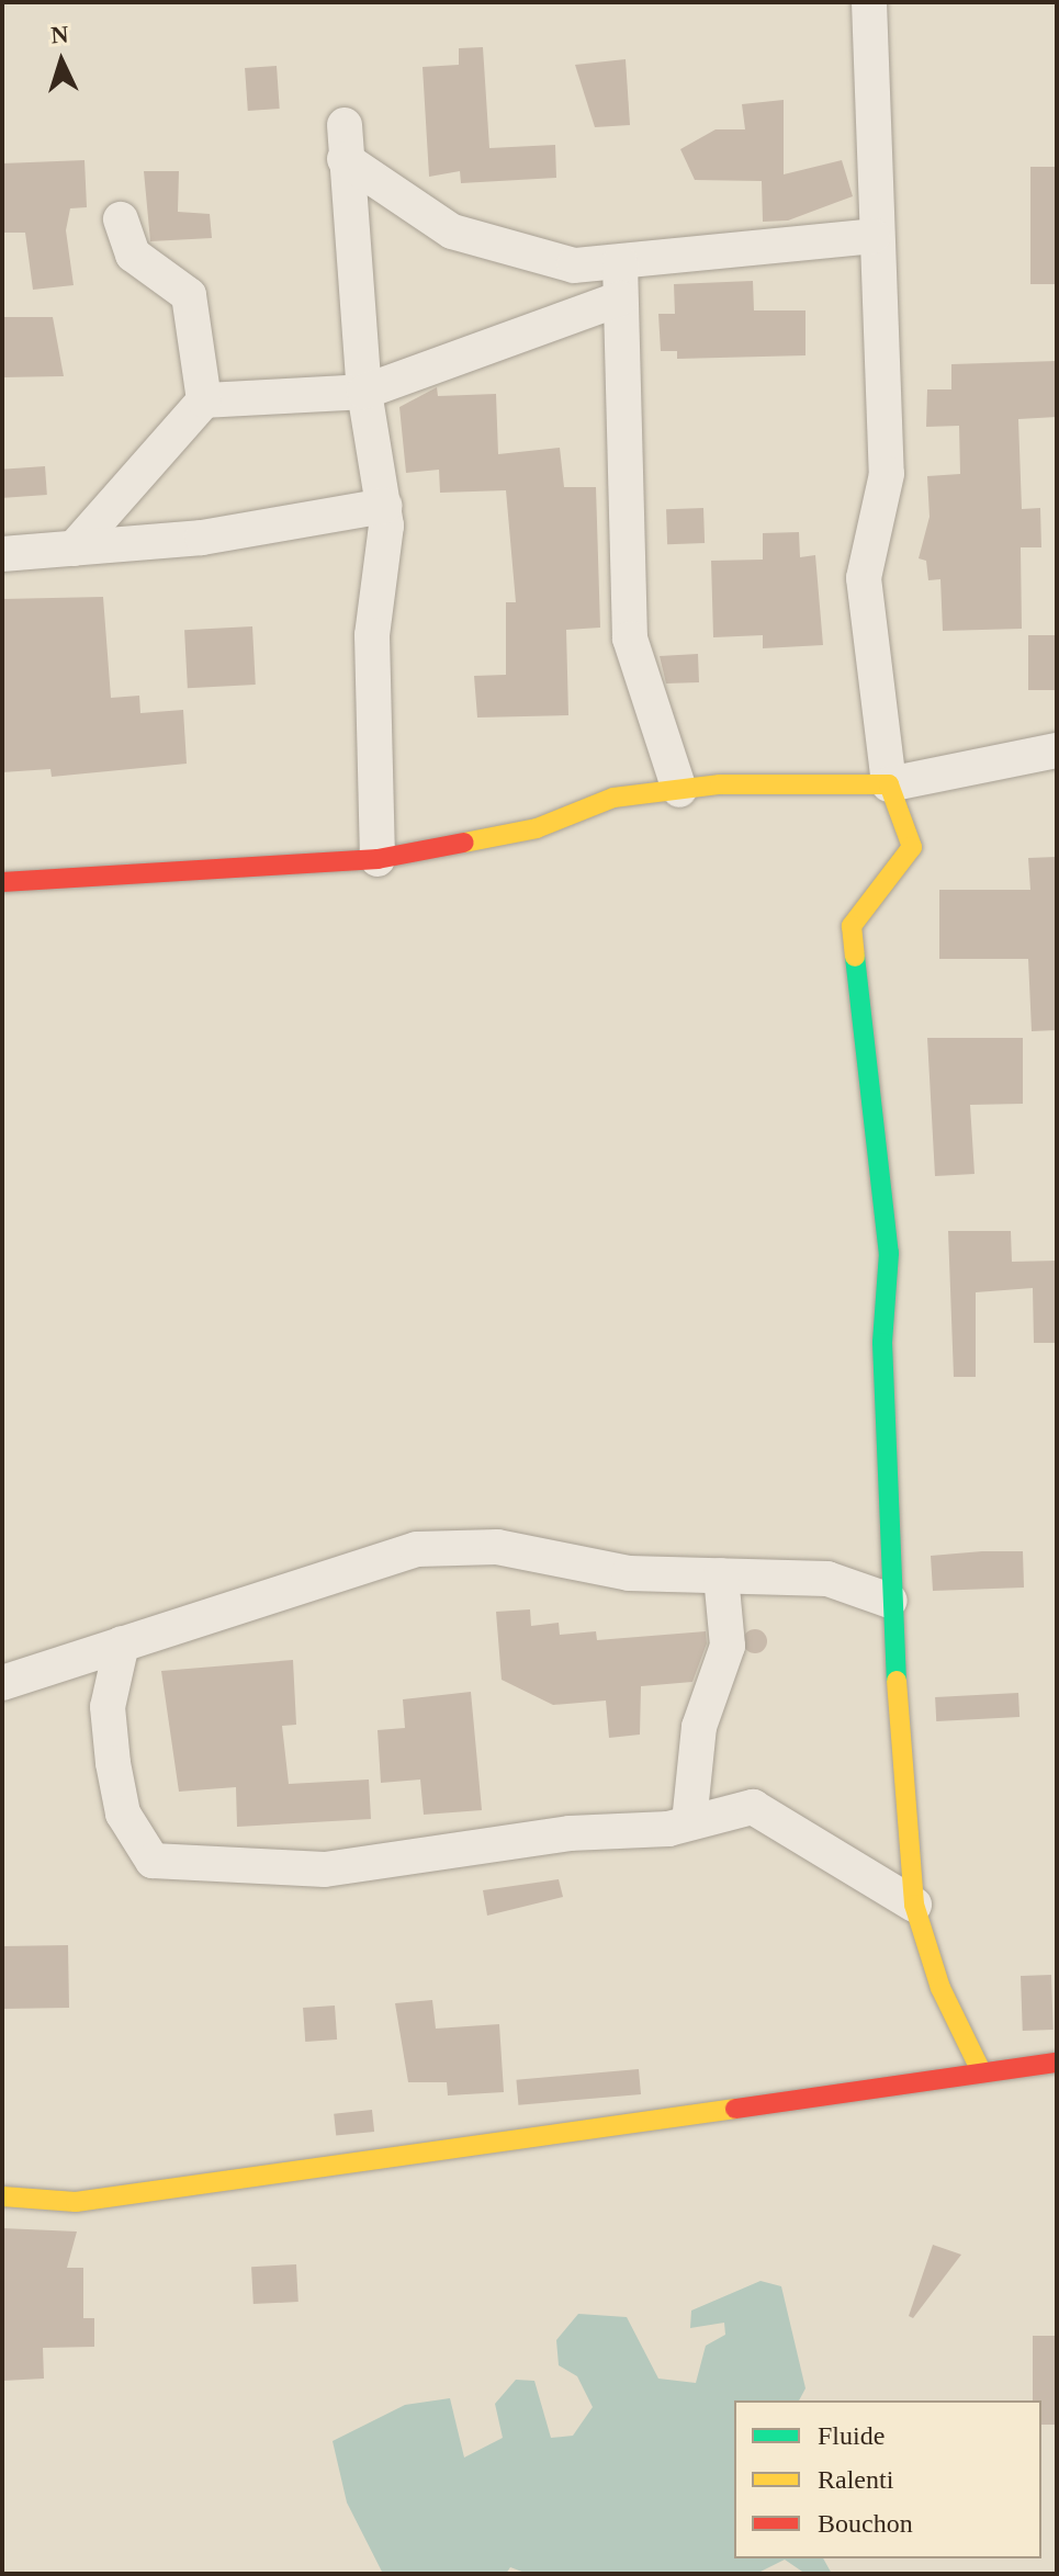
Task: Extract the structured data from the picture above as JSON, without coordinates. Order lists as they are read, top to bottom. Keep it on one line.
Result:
{"legend":["Fluide","Ralenti","Bouchon"],"north":"top"}
